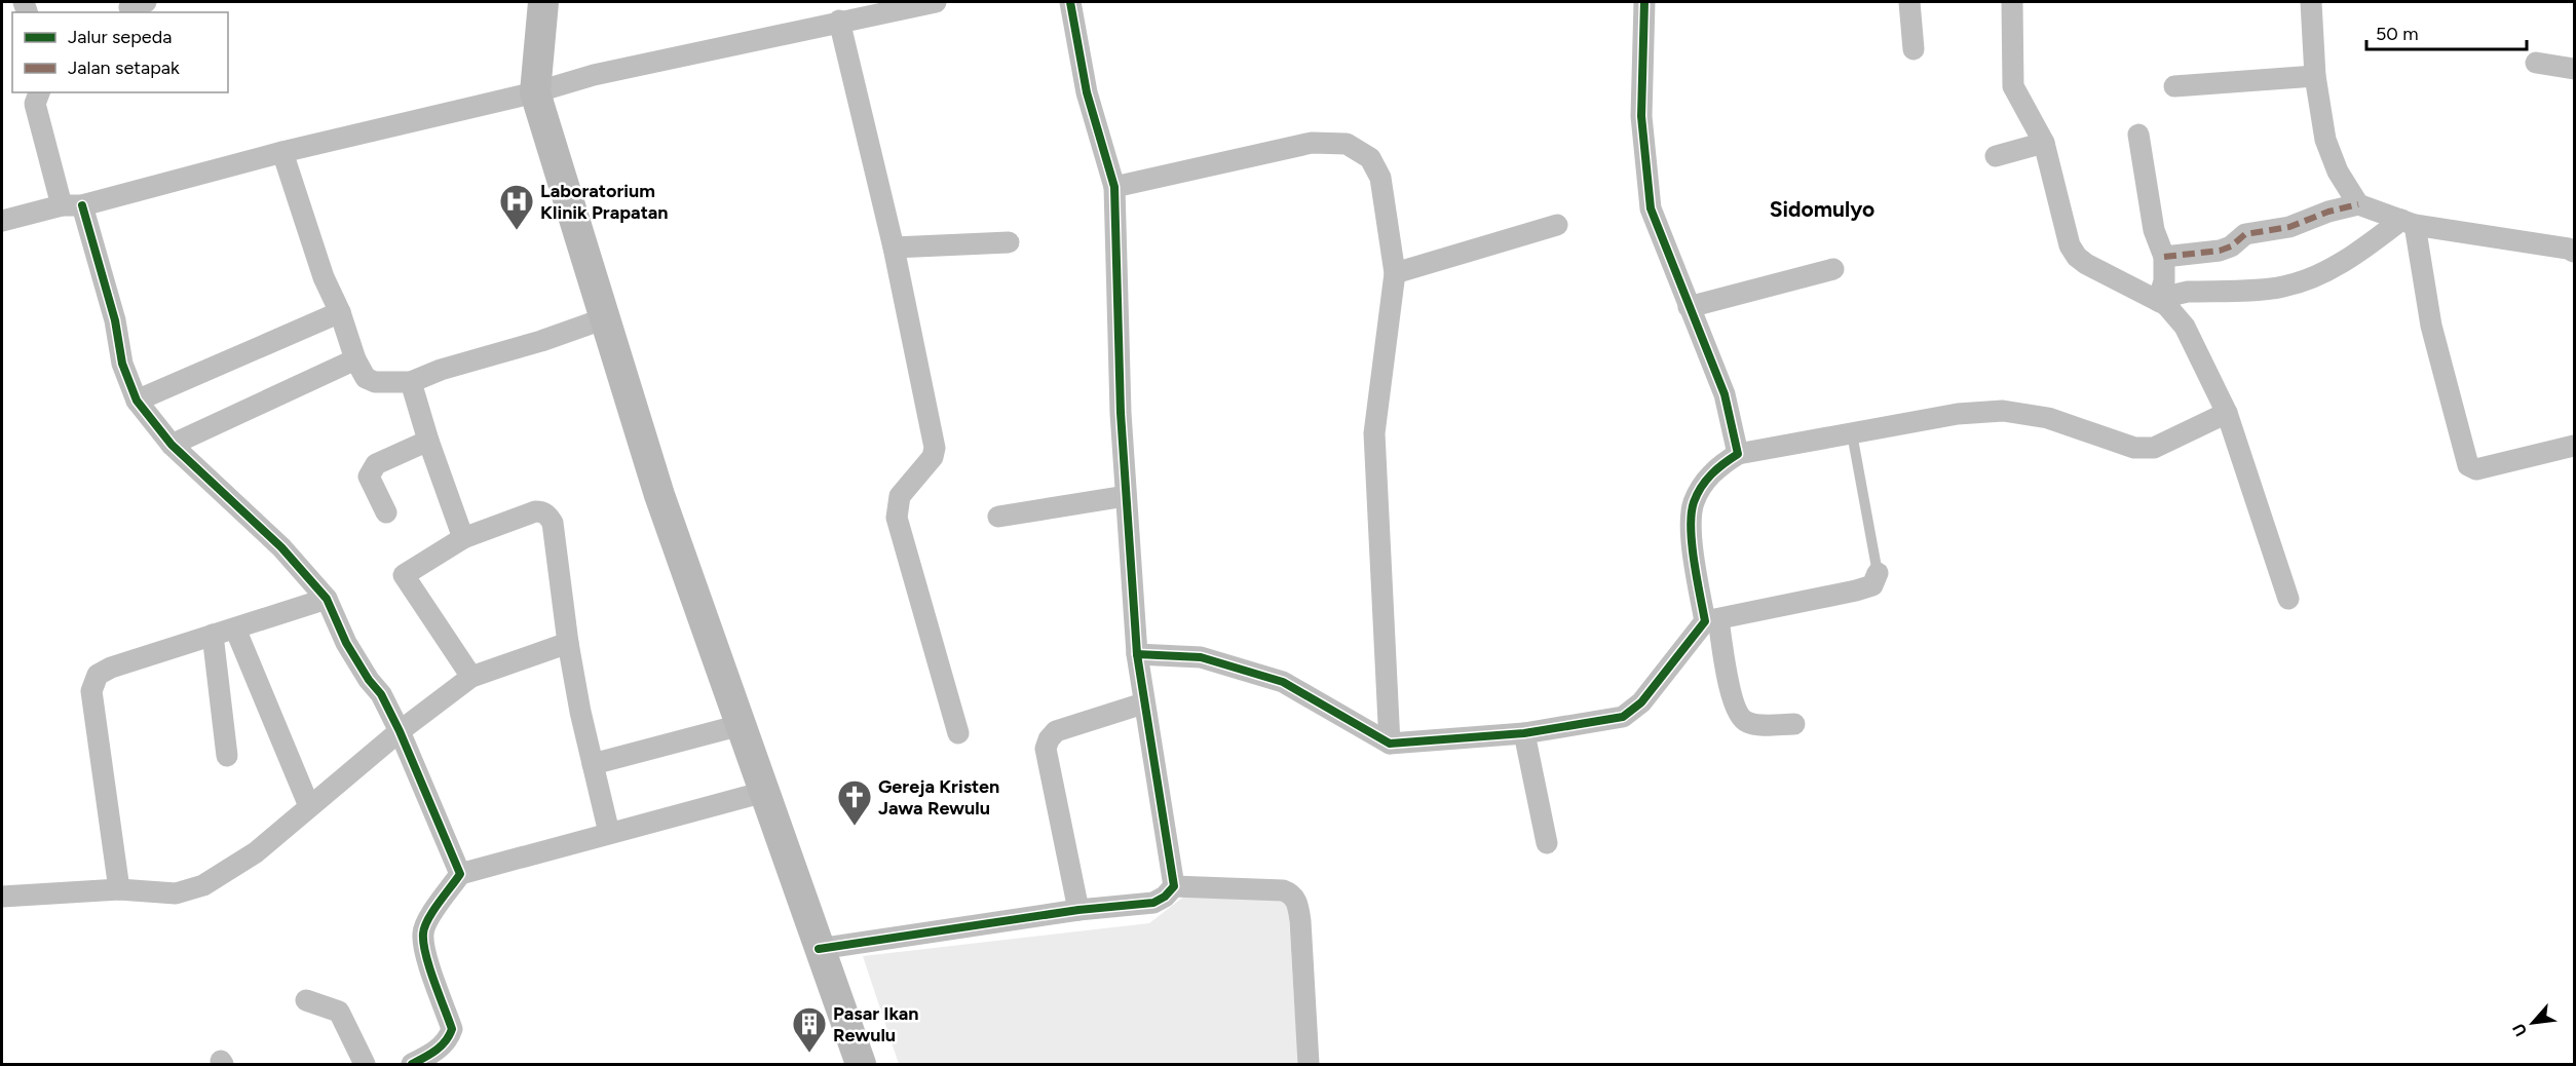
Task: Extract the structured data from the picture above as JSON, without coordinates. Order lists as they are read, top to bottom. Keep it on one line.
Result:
{"districts":["Sidomulyo"],"places":{"hospital":["Laboratorium Klinik Prapatan"],"church":["Gereja Kristen Jawa Rewulu"],"building":["Pasar Ikan Rewulu"]},"legend":["Jalur sepeda","Jalan setapak"],"scale_bar":"50 m","north":"bottom left"}
